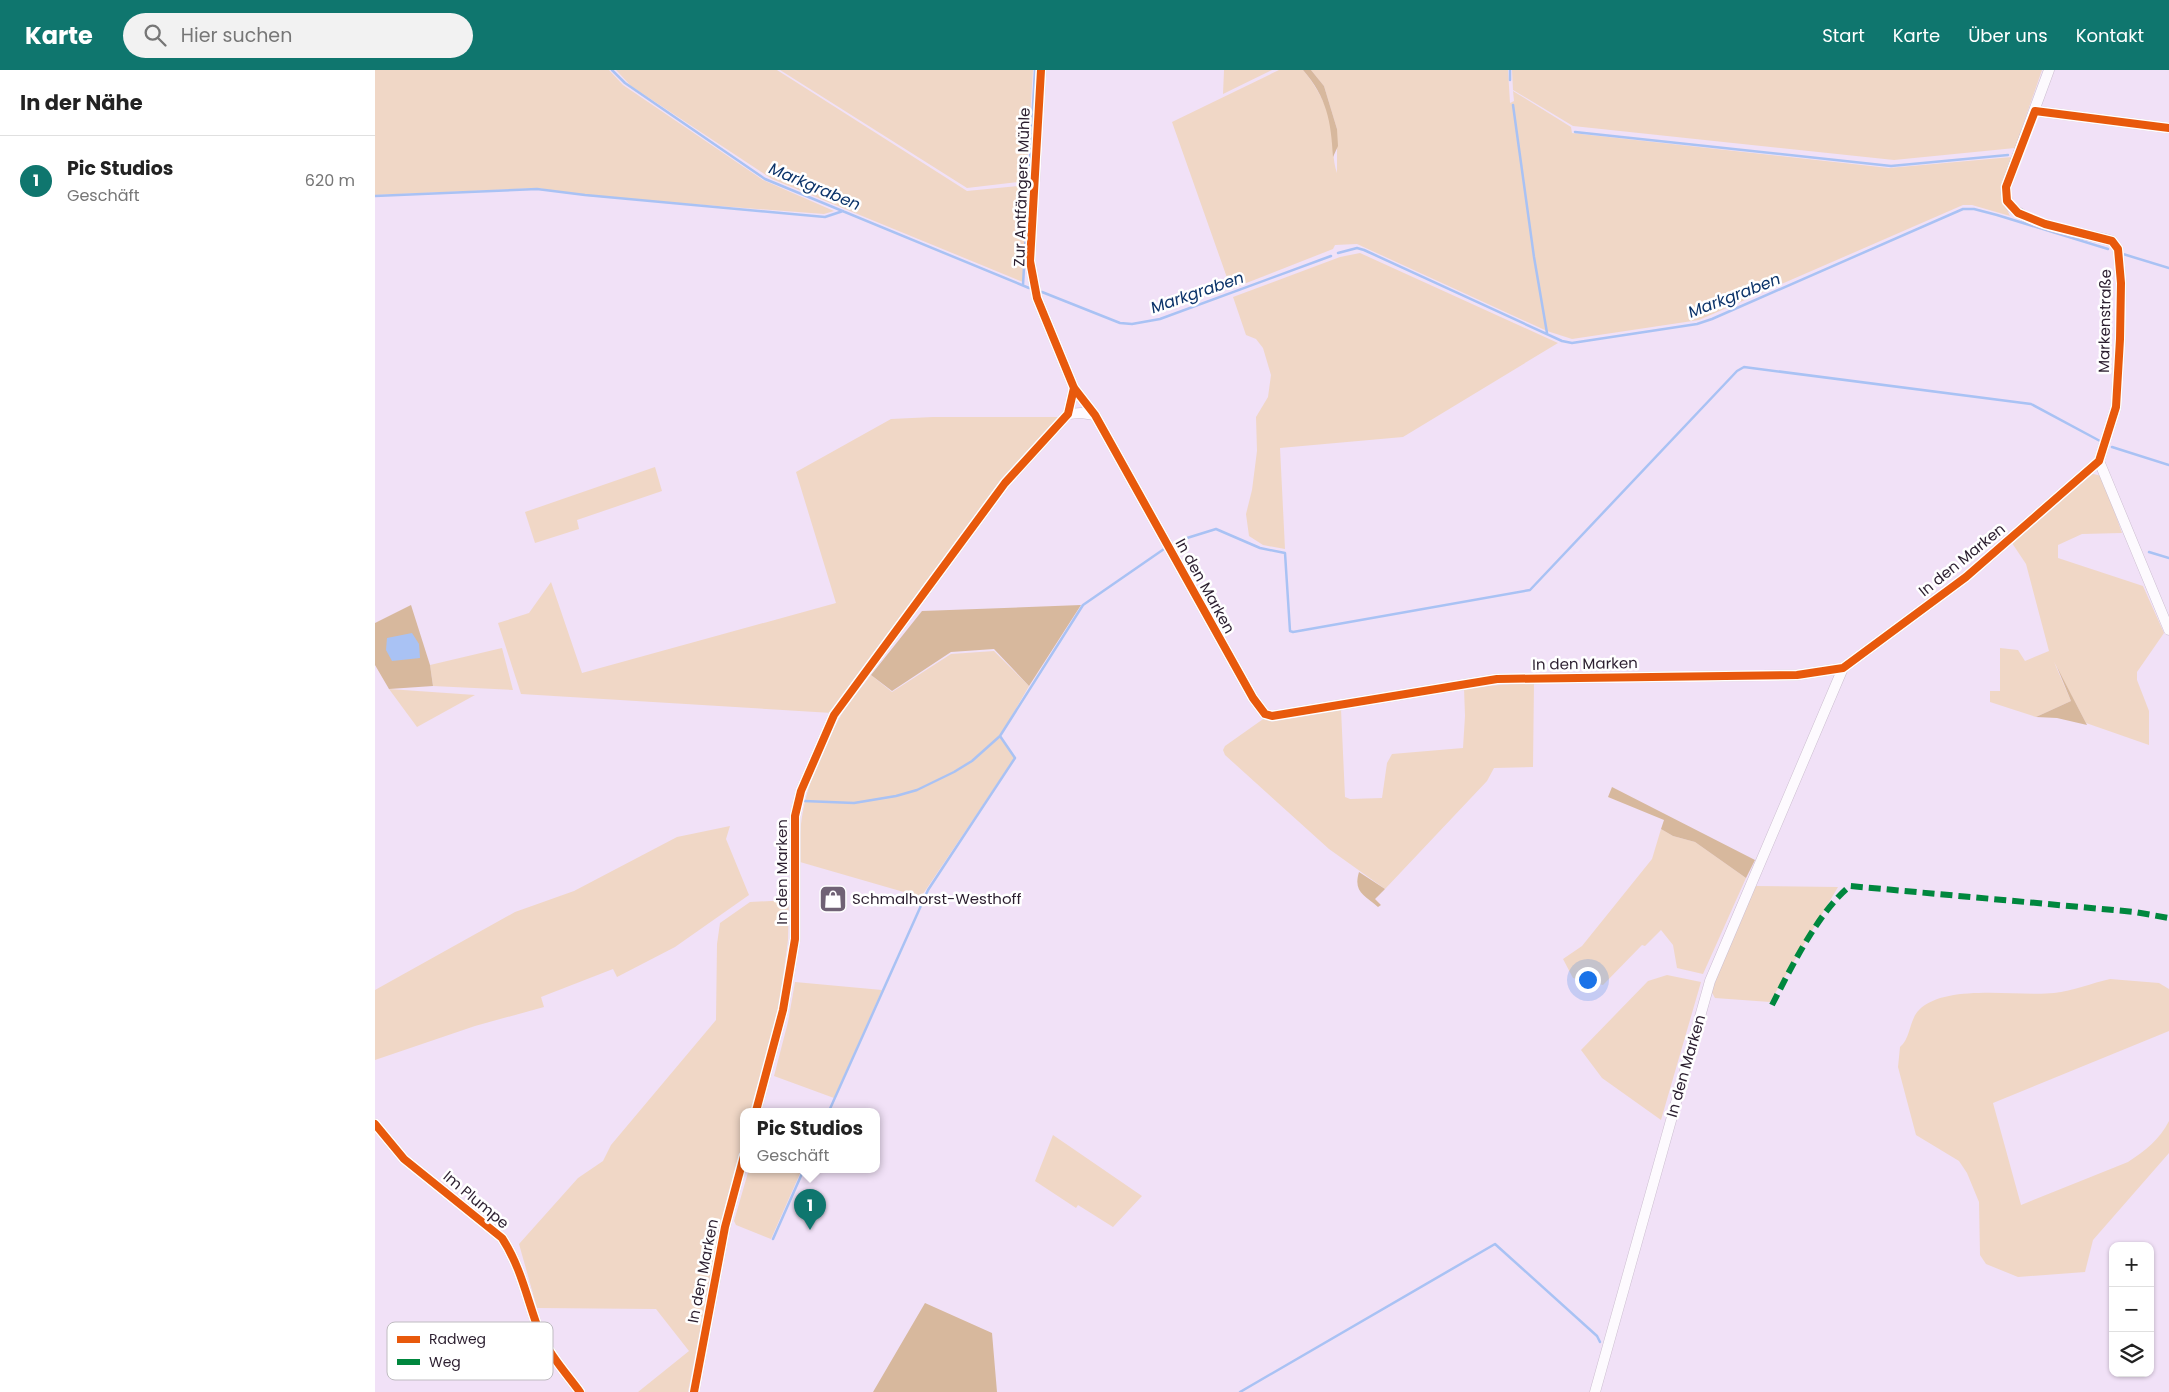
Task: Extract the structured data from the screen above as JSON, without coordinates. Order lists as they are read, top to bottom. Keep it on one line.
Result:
{"streets":{"street":["Zur Antfängers Mühle","Markenstraße","In den Marken","Im Plumpe"]},"crossings":[["Zur Antfängers Mühle","In den Marken"],["Markenstraße","In den Marken"]],"water":["Markgraben"],"places":{"shop":["Schmalhorst-Westhoff"]},"legend":["Radweg","Weg"],"page":{"header":"Karte","search":"Hier suchen","nav":["Start","Karte","Über uns","Kontakt"],"heading":"In der Nähe","list":[{"mark":"1","name":"Pic Studios","note":"Geschäft","value":"620 m"}],"popup":["Pic Studios","Geschäft"],"pins":"1","map_buttons":["+","−"]}}
